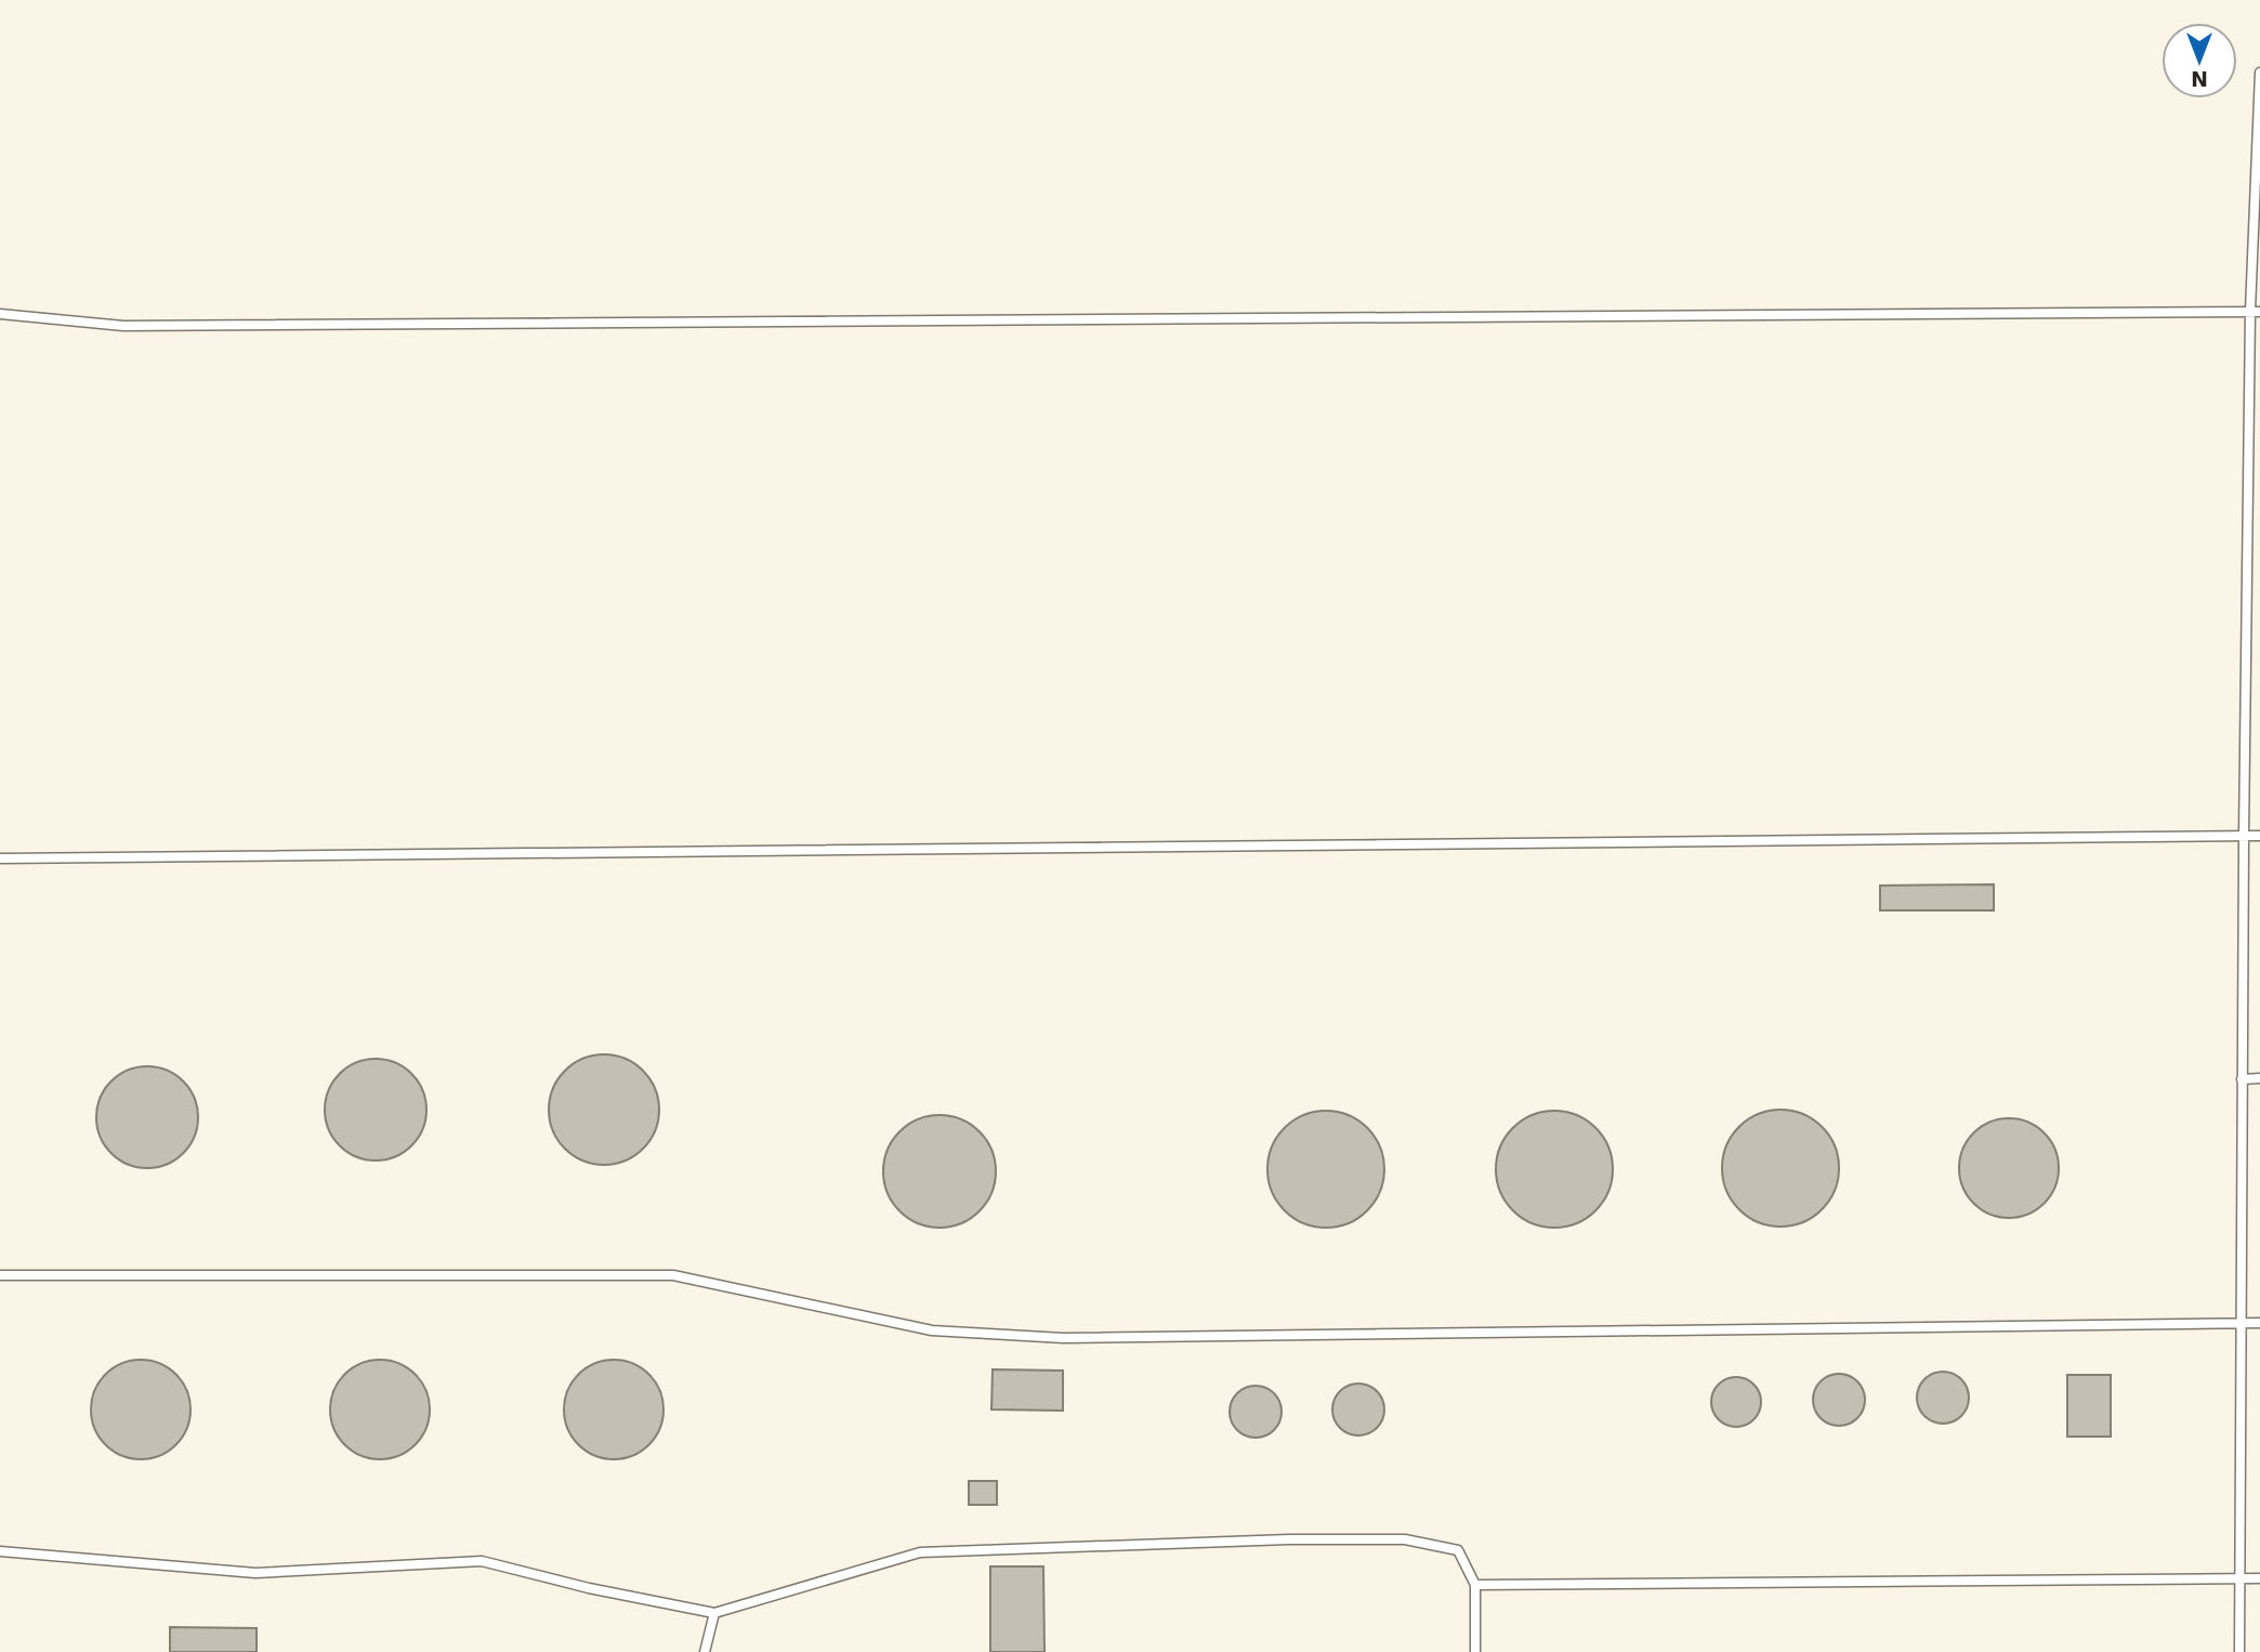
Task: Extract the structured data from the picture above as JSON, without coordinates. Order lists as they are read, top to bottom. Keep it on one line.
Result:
{"north":"bottom"}
